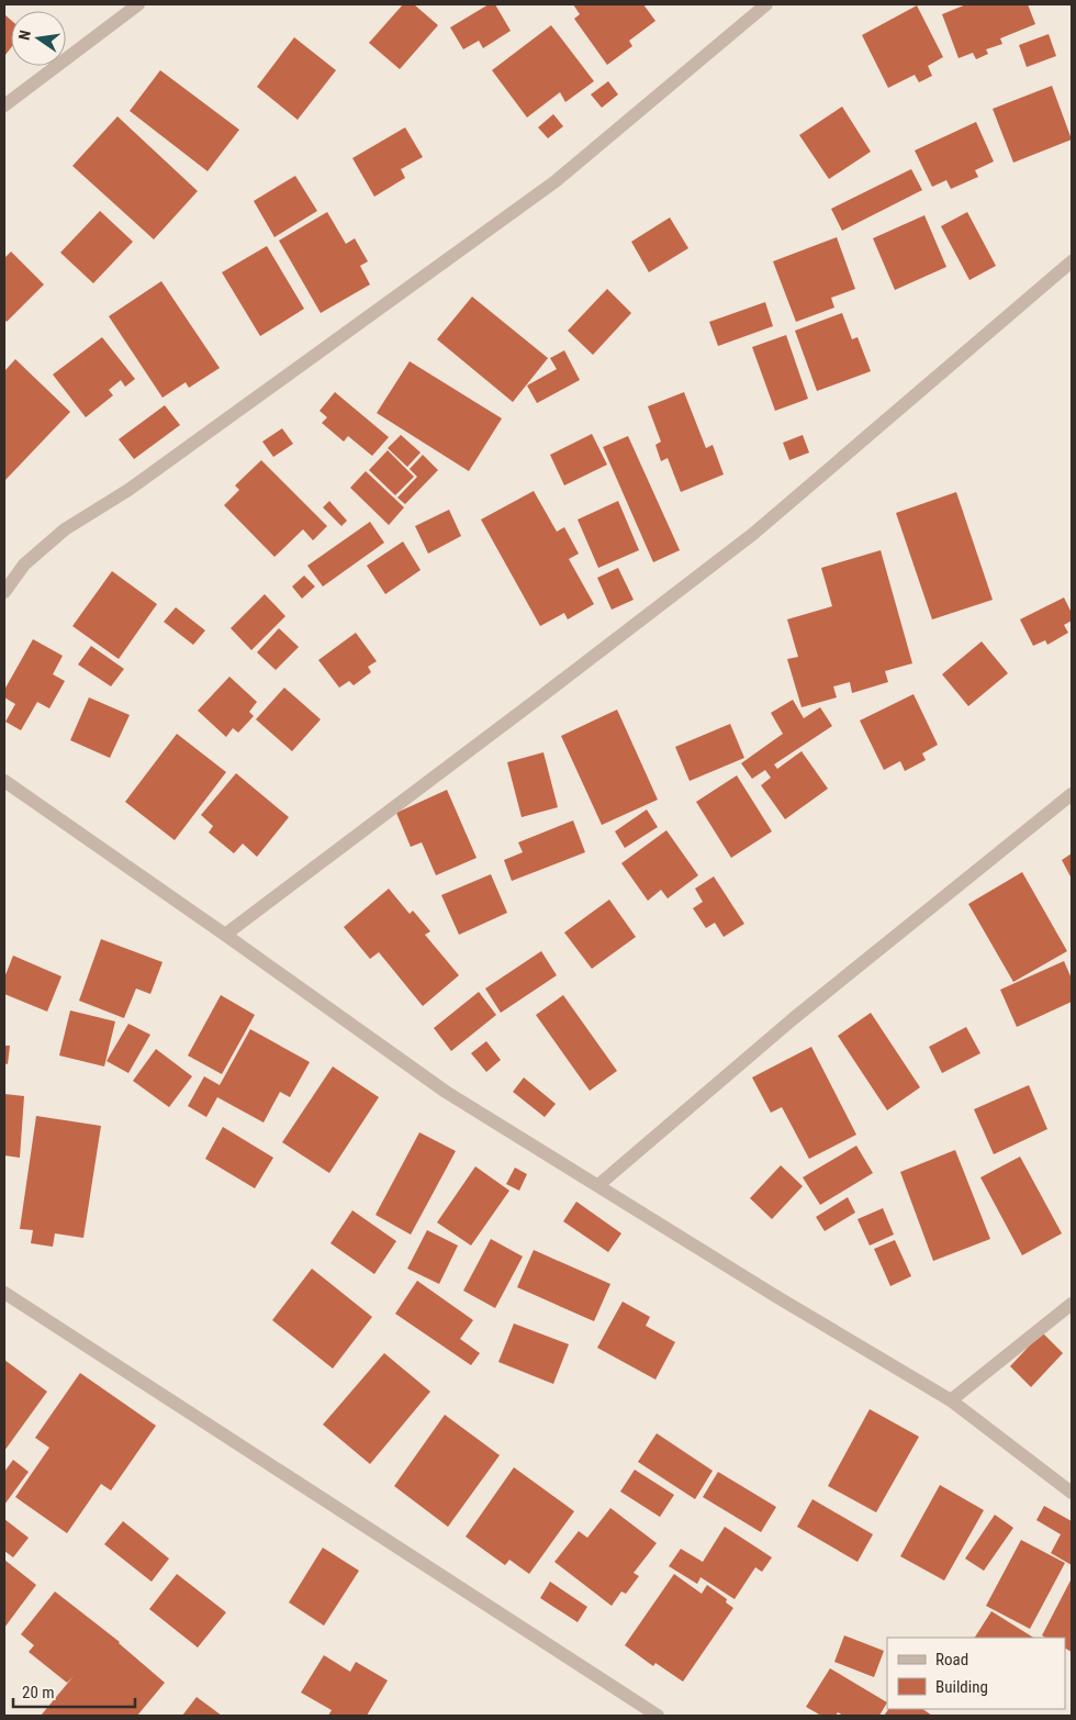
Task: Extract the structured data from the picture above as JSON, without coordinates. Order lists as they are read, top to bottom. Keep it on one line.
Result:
{"legend":["Road","Building"],"scale_bar":"20 m","north":"left"}
